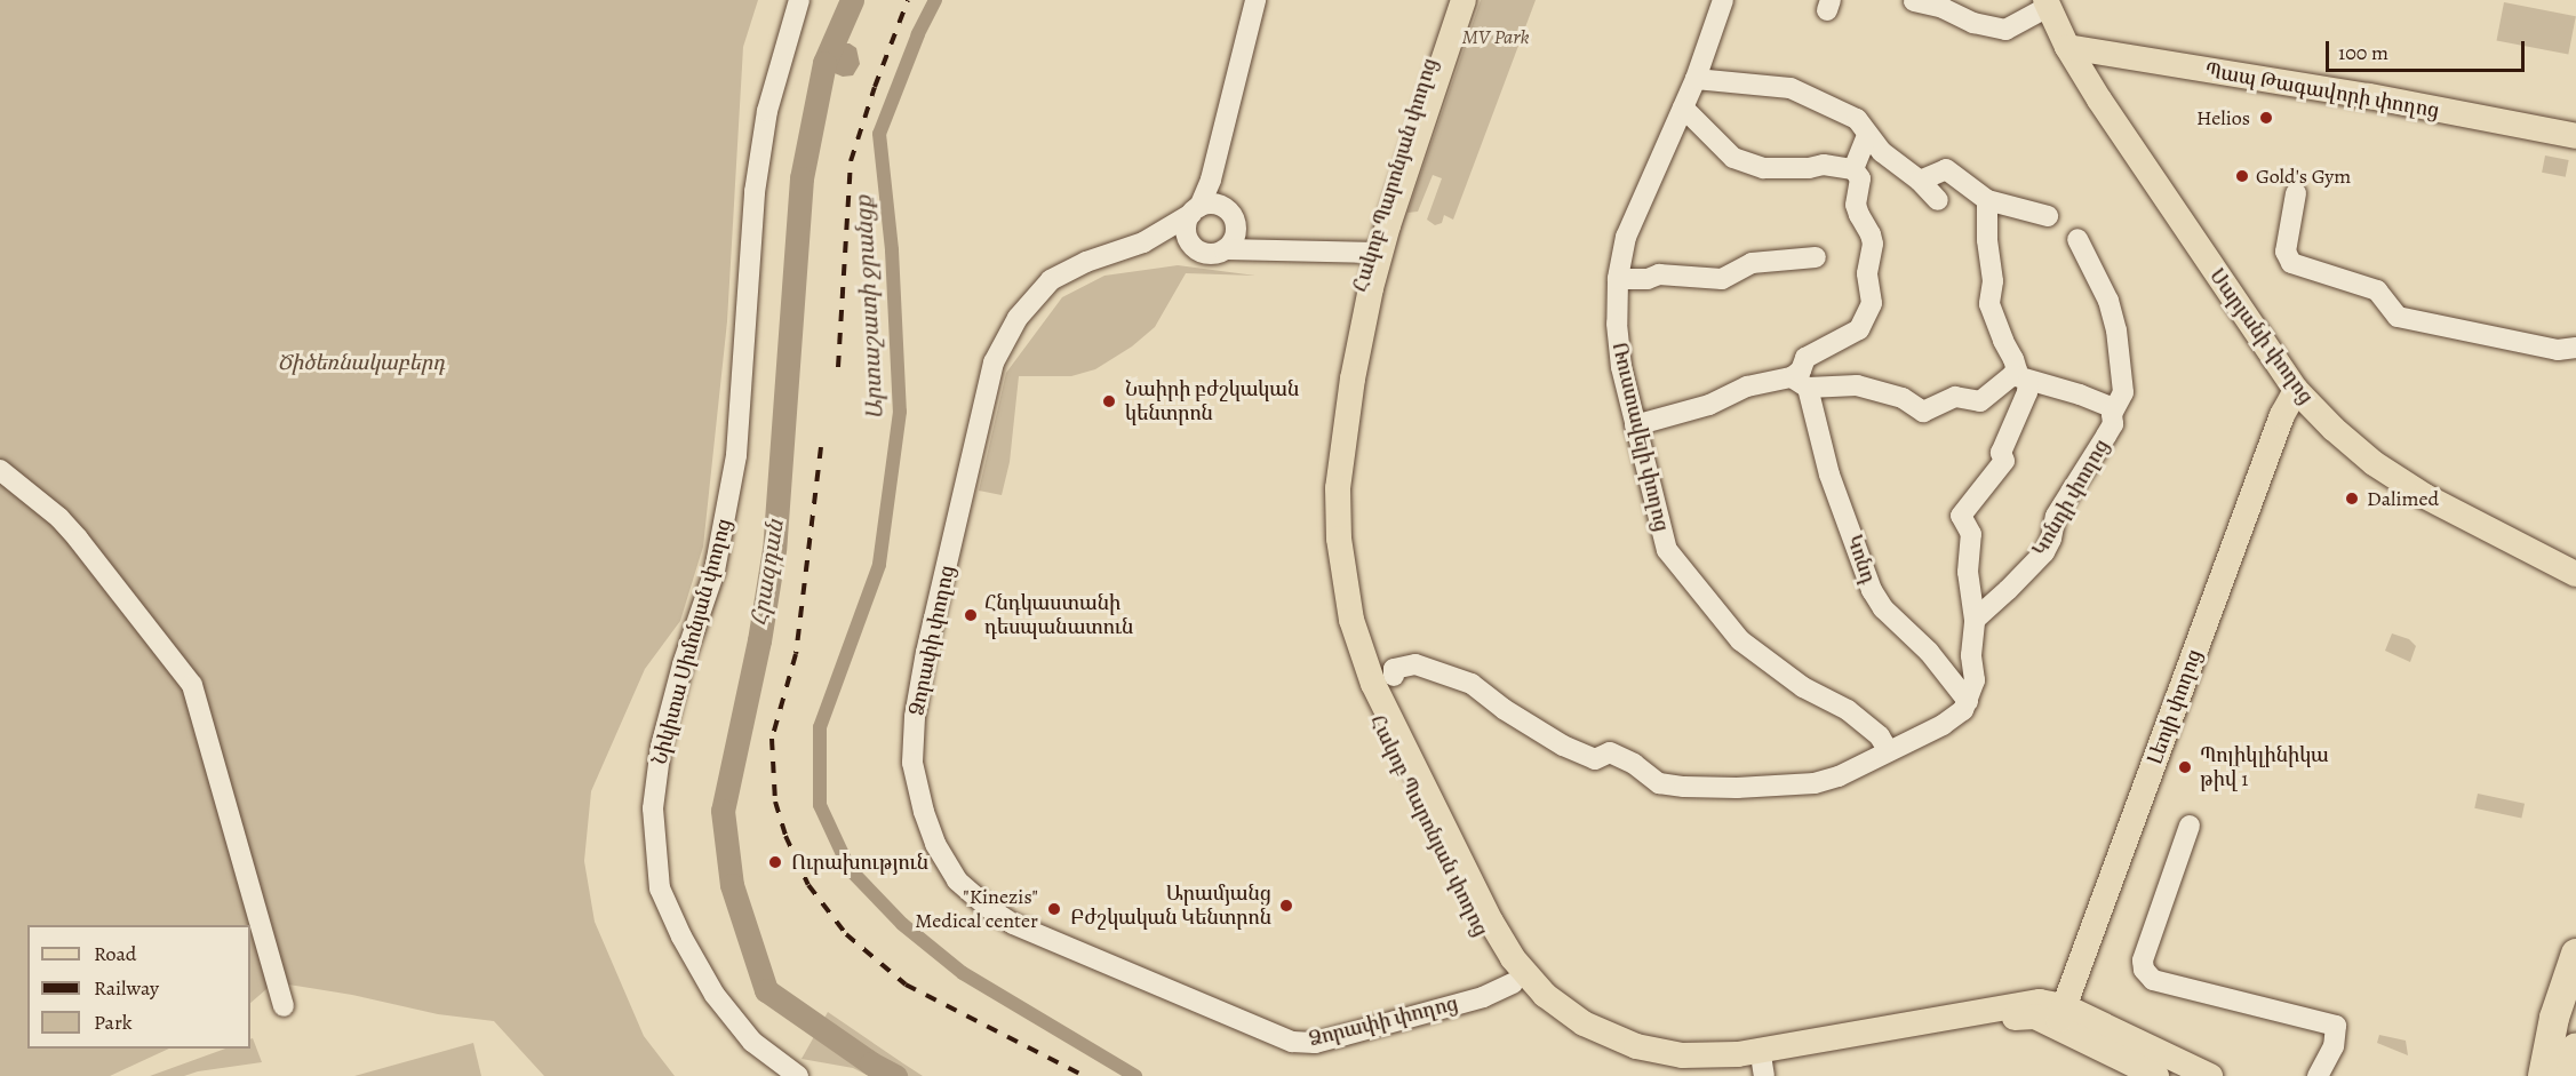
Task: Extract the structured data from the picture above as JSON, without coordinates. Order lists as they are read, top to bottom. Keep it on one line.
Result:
{"streets":{"main road":["Պապ Թագավորի փողոց","Հակոբ Պարոնյան փողոց","Սարյանի փողոց","Լեոյի փողոց"],"street":["Ռուստավելի փողոց","Կոնդի փողոց","Կոնդ","Ձորափի փողոց","Նիկիտա Սիմոնյան փողոց"]},"crossings":[["Պապ Թագավորի փողոց","Սարյանի փողոց"],["Հակոբ Պարոնյան փողոց","Ձորափի փողոց"],["Հակոբ Պարոնյան փողոց","Լեոյի փողոց"],["Սարյանի փողոց","Լեոյի փողոց"]],"water":["Արտաշատի ջրանցք","Հրազդան"],"parks":["MV Park","Ծիծեռնակաբերդ"],"places":["Helios","Gold's Gym","Նաիրի բժշկական կենտրոն","Dalimed","Հնդկաստանի դեսպանատուն","Պոլիկլինիկա թիվ 1","Ուրախություն","Արամյանց Բժշկական Կենտրոն","\"Kinezis\" Medical center"],"legend":["Road","Railway","Park"],"scale_bar":"100 m"}
